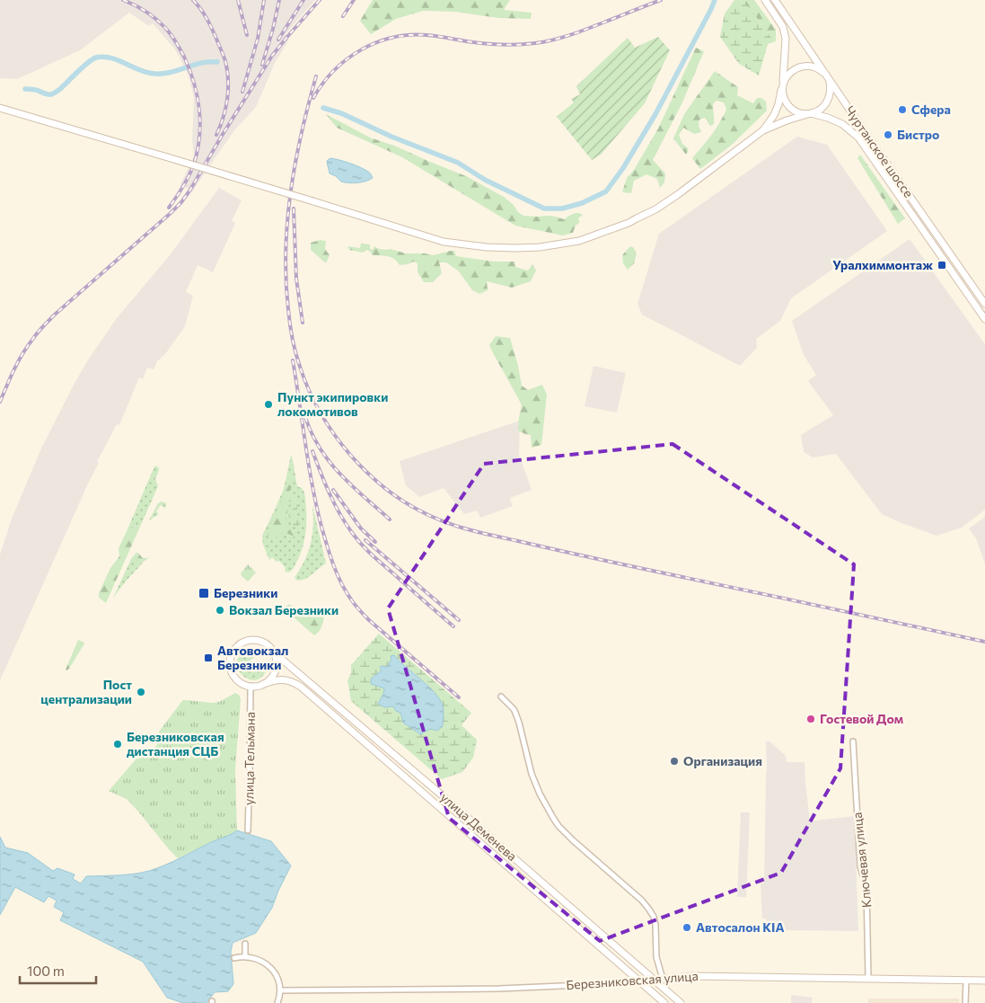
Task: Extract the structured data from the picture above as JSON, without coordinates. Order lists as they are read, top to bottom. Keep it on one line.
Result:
{"streets":{"street":["Чуртанское шоссе","улица Тельмана","улица Деменева","Ключевая улица","Березниковская улица"]},"crossings":[["улица Тельмана","улица Деменева"],["улица Деменева","Березниковская улица"],["Ключевая улица","Березниковская улица"]],"places":{"other":["Сфера","Бистро","Пункт экипировки локомотивов","Вокзал Березники","Пост централизации","Гостевой Дом","Березниковская дистанция СЦБ","Организация","Автосалон KIA"],"transit":["Уралхиммонтаж","Березники","Автовокзал Березники"]},"scale_bar":"100 m"}
